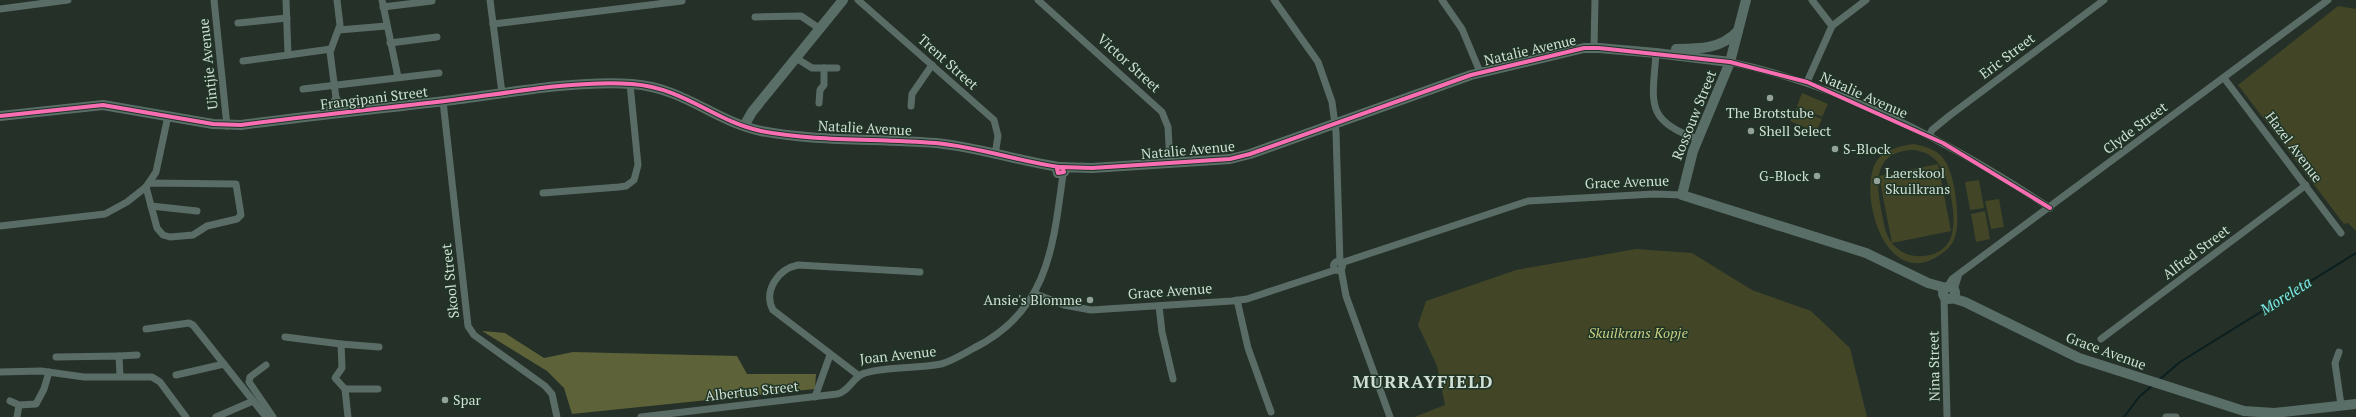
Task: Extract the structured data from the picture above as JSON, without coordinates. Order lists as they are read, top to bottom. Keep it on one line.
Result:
{"streets":{"street":["Natalie Avenue","Eric Street","Trent Street","Victor Street","Uintjie Avenue","Frangipani Street","Rossouw Street","Clyde Street","Hazel Avenue","Grace Avenue","Alfred Street","Skool Street","Joan Avenue","Nina Street","Albertus Street"]},"crossings":[["Natalie Avenue","Eric Street"],["Natalie Avenue","Trent Street"],["Natalie Avenue","Victor Street"],["Natalie Avenue","Frangipani Street"],["Natalie Avenue","Rossouw Street"],["Natalie Avenue","Clyde Street"],["Natalie Avenue","Joan Avenue"],["Uintjie Avenue","Frangipani Street"],["Frangipani Street","Skool Street"],["Rossouw Street","Grace Avenue"],["Clyde Street","Hazel Avenue"],["Clyde Street","Grace Avenue"],["Clyde Street","Nina Street"],["Hazel Avenue","Alfred Street"],["Grace Avenue","Joan Avenue"],["Grace Avenue","Nina Street"],["Joan Avenue","Albertus Street"]],"districts":["MURRAYFIELD"],"water":["Moreleta"],"parks":["Skuilkrans Kopje"],"places":["The Brotstube","Shell Select","S-Block","G-Block","Laerskool Skuilkrans","Ansie's Blomme","Spar"]}
